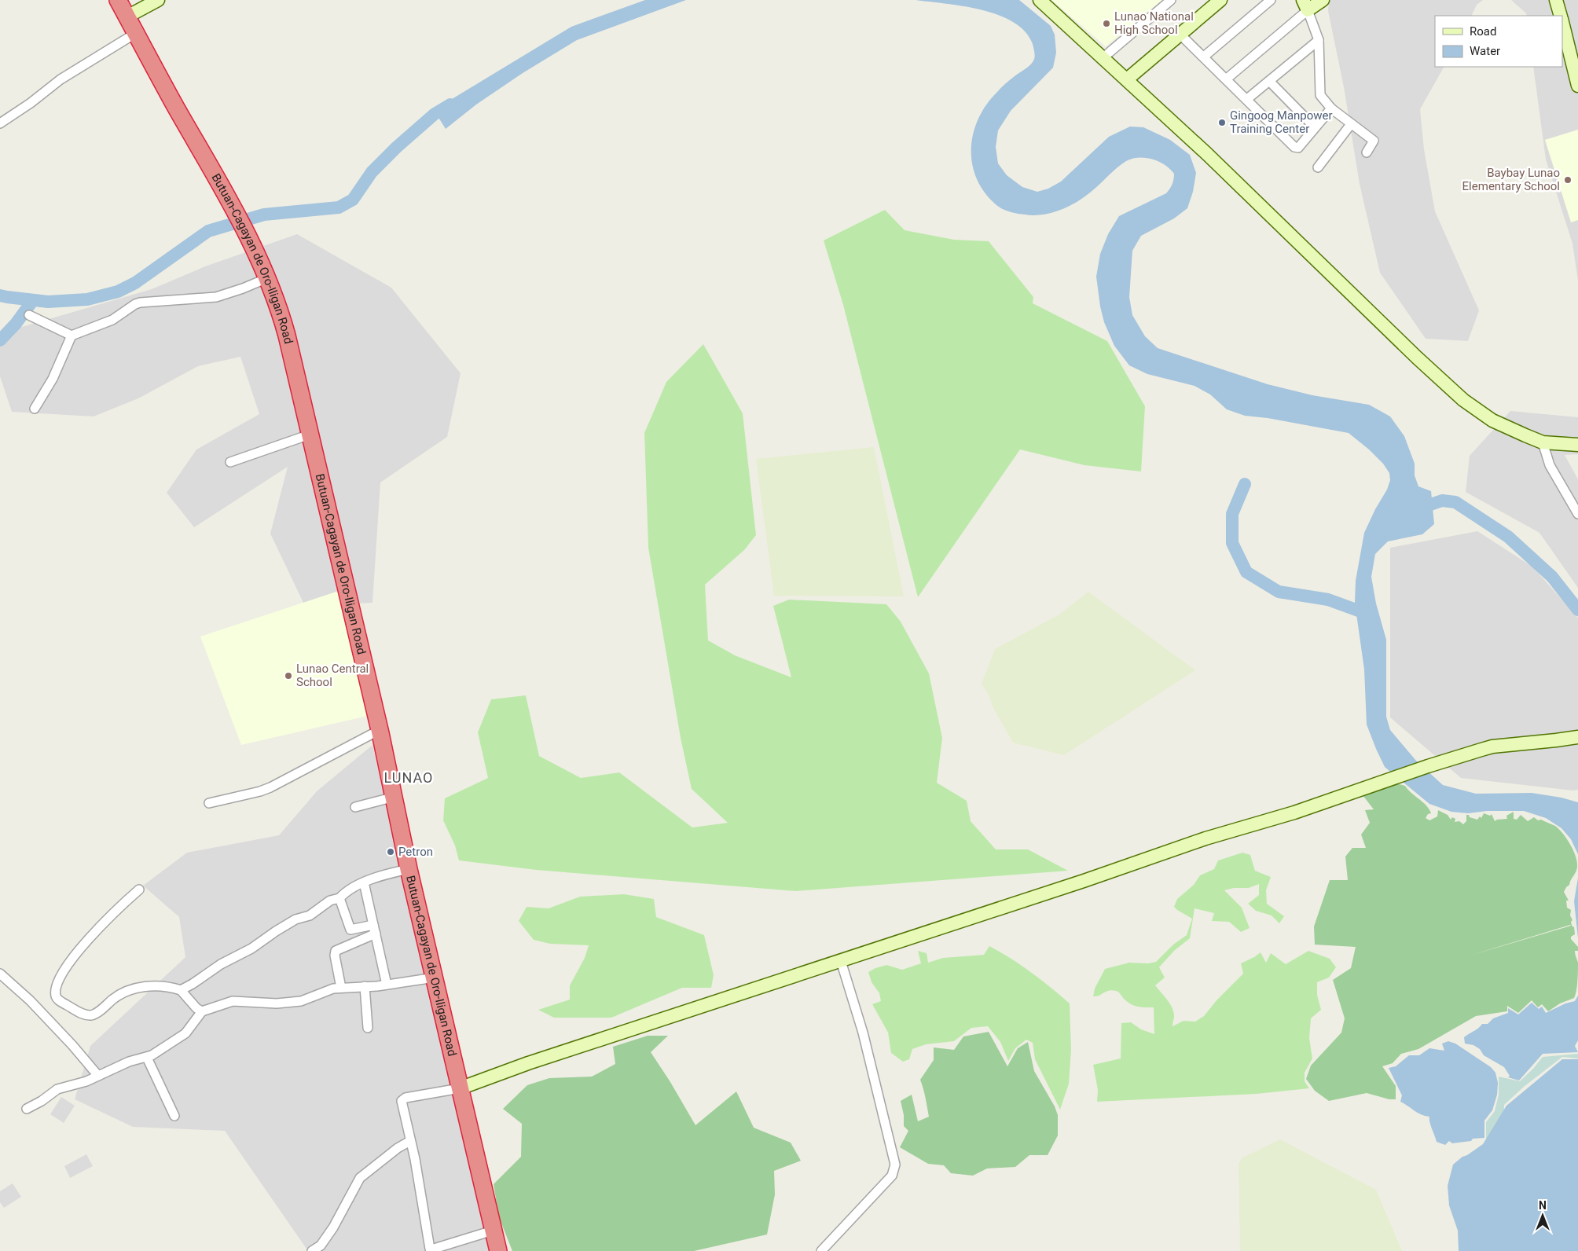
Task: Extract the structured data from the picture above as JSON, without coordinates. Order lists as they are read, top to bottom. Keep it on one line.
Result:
{"streets":{"highway":["Butuan-Cagayan de Oro-Iligan Road"]},"districts":["LUNAO"],"places":["Lunao National High School","Gingoog Manpower Training Center","Baybay Lunao Elementary School","Lunao Central School","Petron"],"legend":["Road","Water"],"north":"top"}
